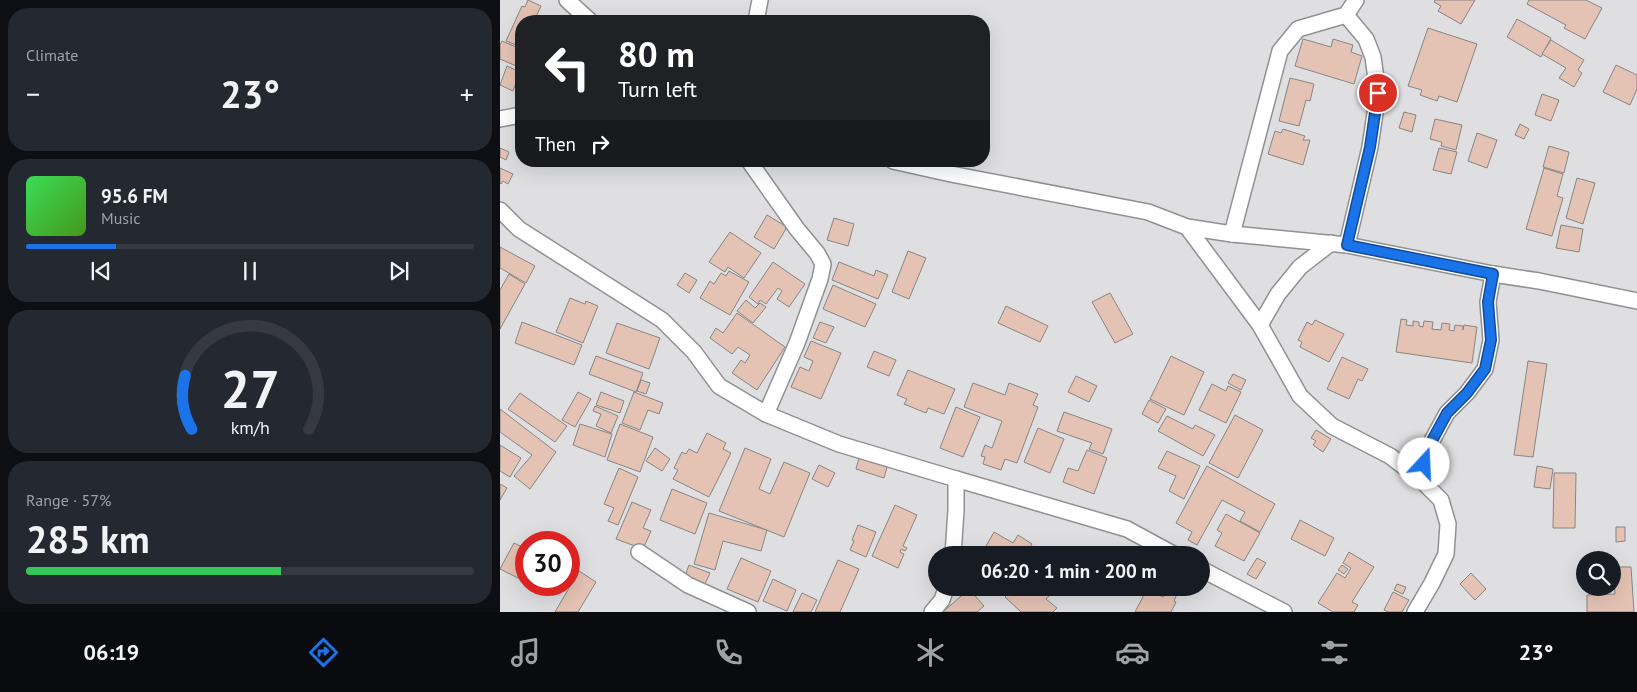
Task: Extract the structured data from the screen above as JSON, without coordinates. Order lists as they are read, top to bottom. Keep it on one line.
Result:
{"page":{"tile":["Climate",["Range · 57%","285 km"]],"turn":["80 m","Turn left"],"heat":["−","23°","+"],"then":"Then","song":["95.6 FM","Music"],"limit":"30","trip":"06:20 · 1 min · 200 m","tabs":["06:19","23°"],"gauge":["27","km/h"]}}
